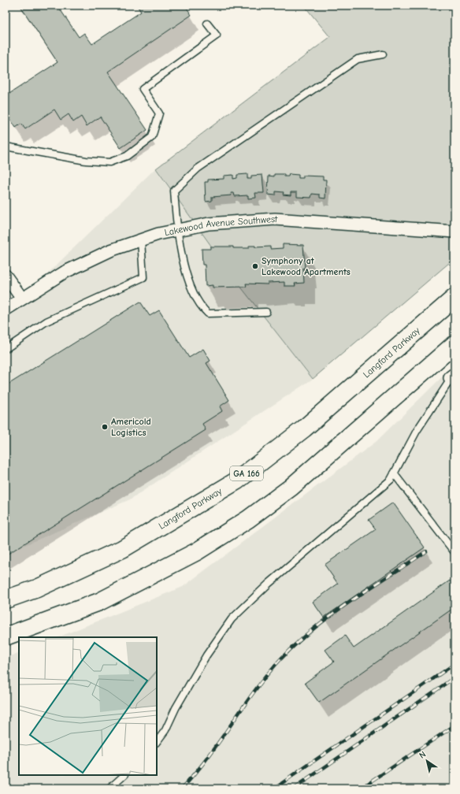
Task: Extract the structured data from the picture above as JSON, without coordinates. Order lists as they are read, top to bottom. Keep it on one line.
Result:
{"streets":{"highway":["Langford Parkway","GA 166"],"street":["Lakewood Avenue Southwest"]},"places":["Symphony at Lakewood Apartments","Americold Logistics"],"north":"top left"}
